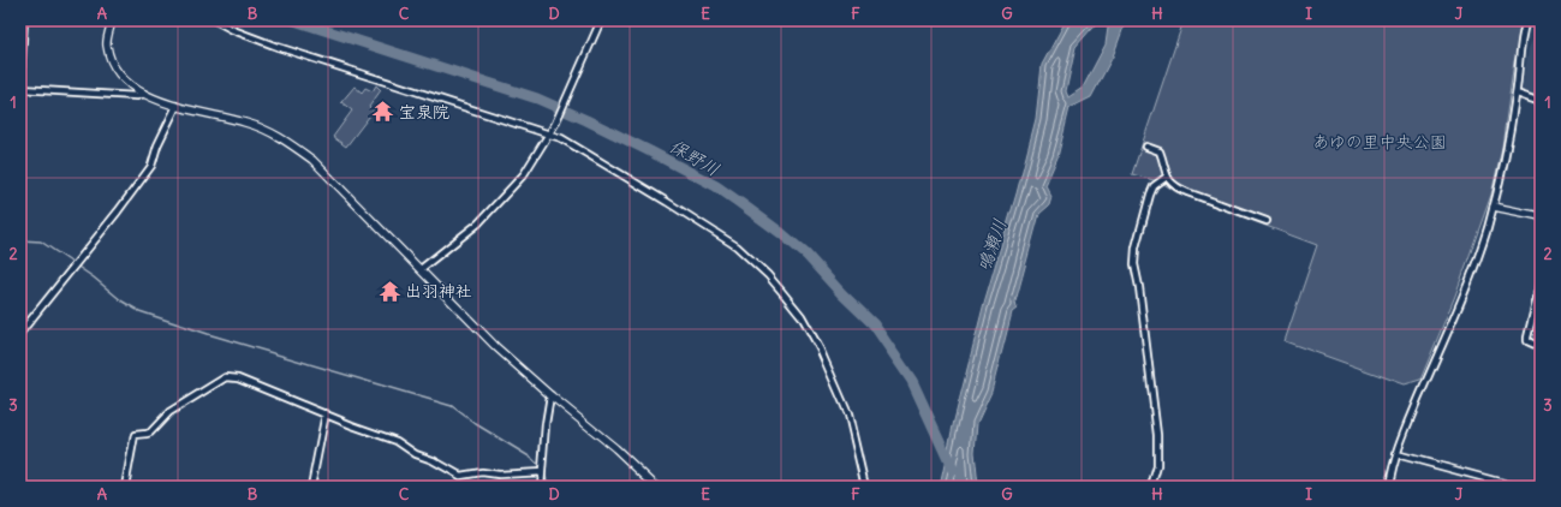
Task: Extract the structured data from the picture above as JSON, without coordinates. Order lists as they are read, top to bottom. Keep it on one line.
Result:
{"water":["保野川","鳴瀬川"],"parks":["あゆの里中央公園"],"places":{"temple":["宝泉院","出羽神社"]},"grid":{"columns":["A","B","C","D","E","F","G","H","I","J"],"rows":["1","2","3"]}}
